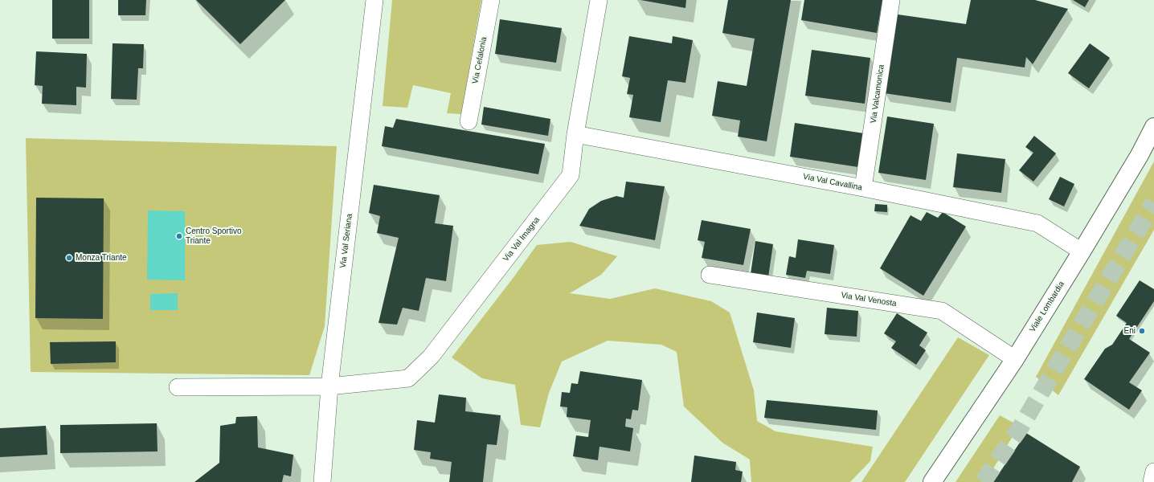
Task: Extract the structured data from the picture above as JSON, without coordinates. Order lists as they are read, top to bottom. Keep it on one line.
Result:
{"streets":{"street":["Via Cefalonia","Via Valcamonica","Via Val Cavallina","Via Val Imagna","Via Val Seriana","Via Val Venosta","Viale Lombardia"]},"crossings":[["Via Valcamonica","Via Val Cavallina"],["Via Val Cavallina","Via Val Imagna"],["Via Val Cavallina","Viale Lombardia"],["Via Val Imagna","Via Val Seriana"],["Via Val Venosta","Viale Lombardia"]],"places":["Centro Sportivo Triante","Monza Triante","Eni"]}
